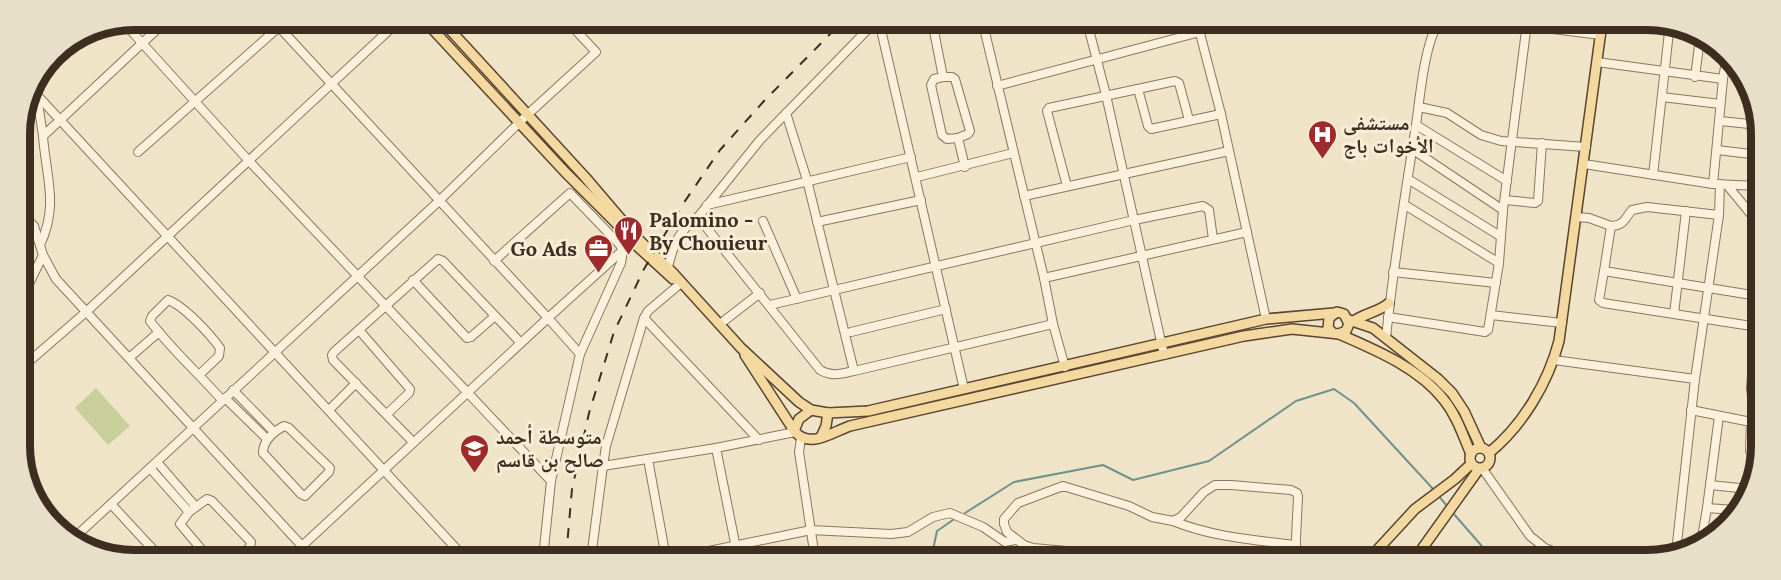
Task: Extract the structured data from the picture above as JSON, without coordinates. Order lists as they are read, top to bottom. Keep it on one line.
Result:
{"places":{"hospital":["مستشفى الأخوات باج"],"restaurant":["Palomino - By Chouieur"],"office":["Go Ads"],"school or university":["متوسطة أحمد صالح بن قاسم"]}}
